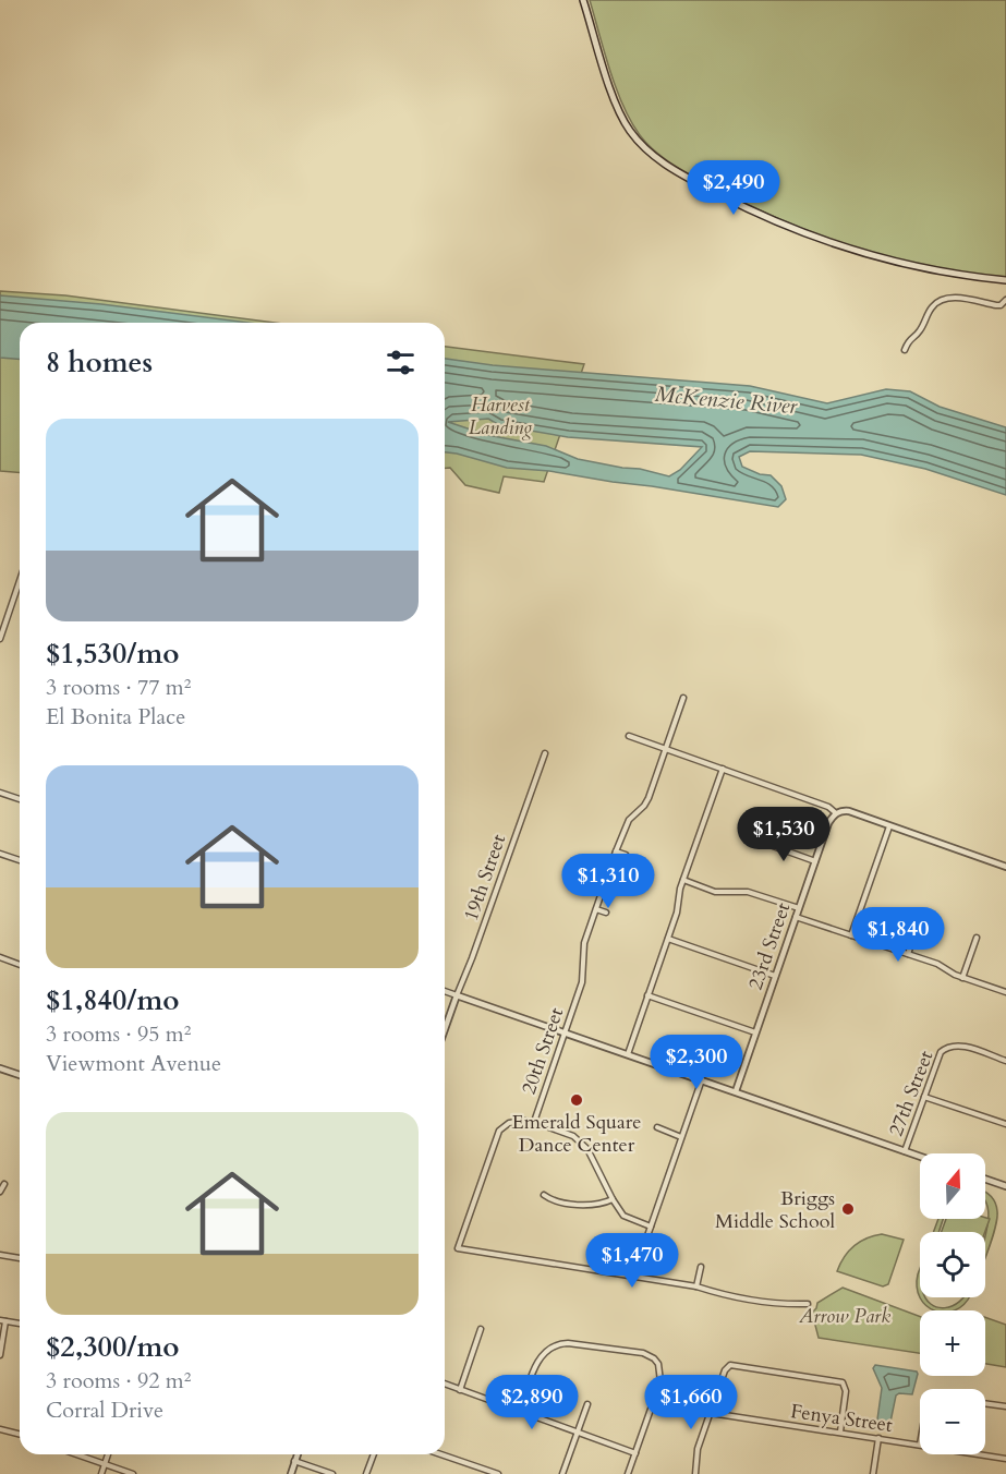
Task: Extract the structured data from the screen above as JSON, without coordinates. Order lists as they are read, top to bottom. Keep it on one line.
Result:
{"streets":{"street":["19th Street","23rd Street","20th Street","27th Street","Fenya Street"]},"water":["McKenzie River"],"parks":["Harvest Landing","Arrow Park"],"places":["Emerald Square Dance Center","Briggs Middle School"],"north":"top","page":{"price":["$2,490","$1,530","$1,310","$1,840","$2,300","$1,470","$2,890","$1,660"],"heading":"8 homes","list":[{"name":"$1,530/mo","note":"3 rooms · 77 m² · El Bonita Place"},{"name":"$1,840/mo","note":"3 rooms · 95 m² · Viewmont Avenue"},{"name":"$2,300/mo","note":"3 rooms · 92 m² · Corral Drive"}],"map_buttons":["+","−"]}}
